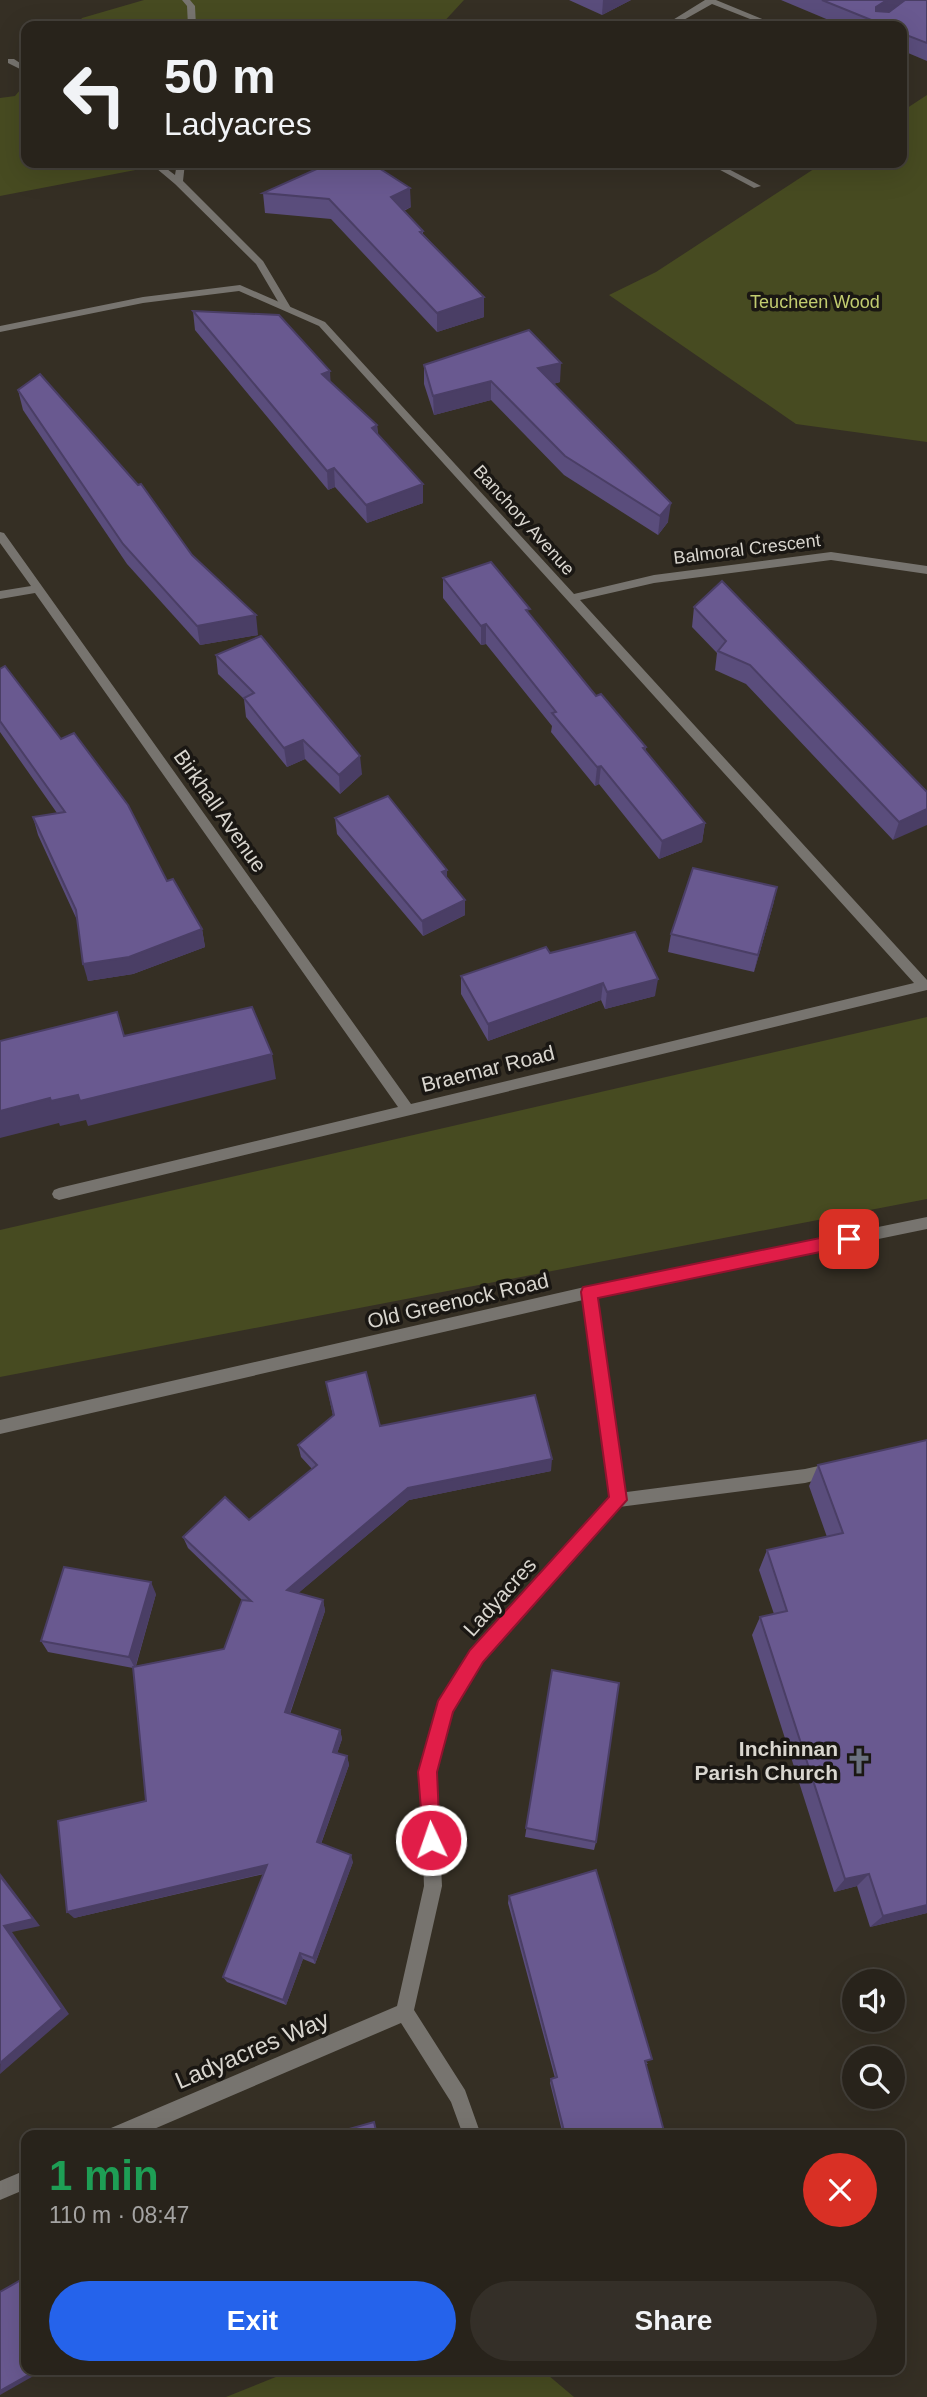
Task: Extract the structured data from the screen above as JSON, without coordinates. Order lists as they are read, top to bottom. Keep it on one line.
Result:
{"streets":{"street":["Banchory Avenue","Balmoral Crescent","Birkhall Avenue","Braemar Road","Old Greenock Road","Ladyacres","Ladyacres Way"]},"crossings":[["Banchory Avenue","Balmoral Crescent"],["Banchory Avenue","Braemar Road"],["Birkhall Avenue","Braemar Road"],["Ladyacres","Ladyacres Way"]],"parks":["Teucheen Wood"],"places":{"church":["Inchinnan Parish Church"]},"page":{"turn":["50 m","Ladyacres"],"heading":["1 min","110 m · 08:47"],"buttons":["Exit","Share"]}}
